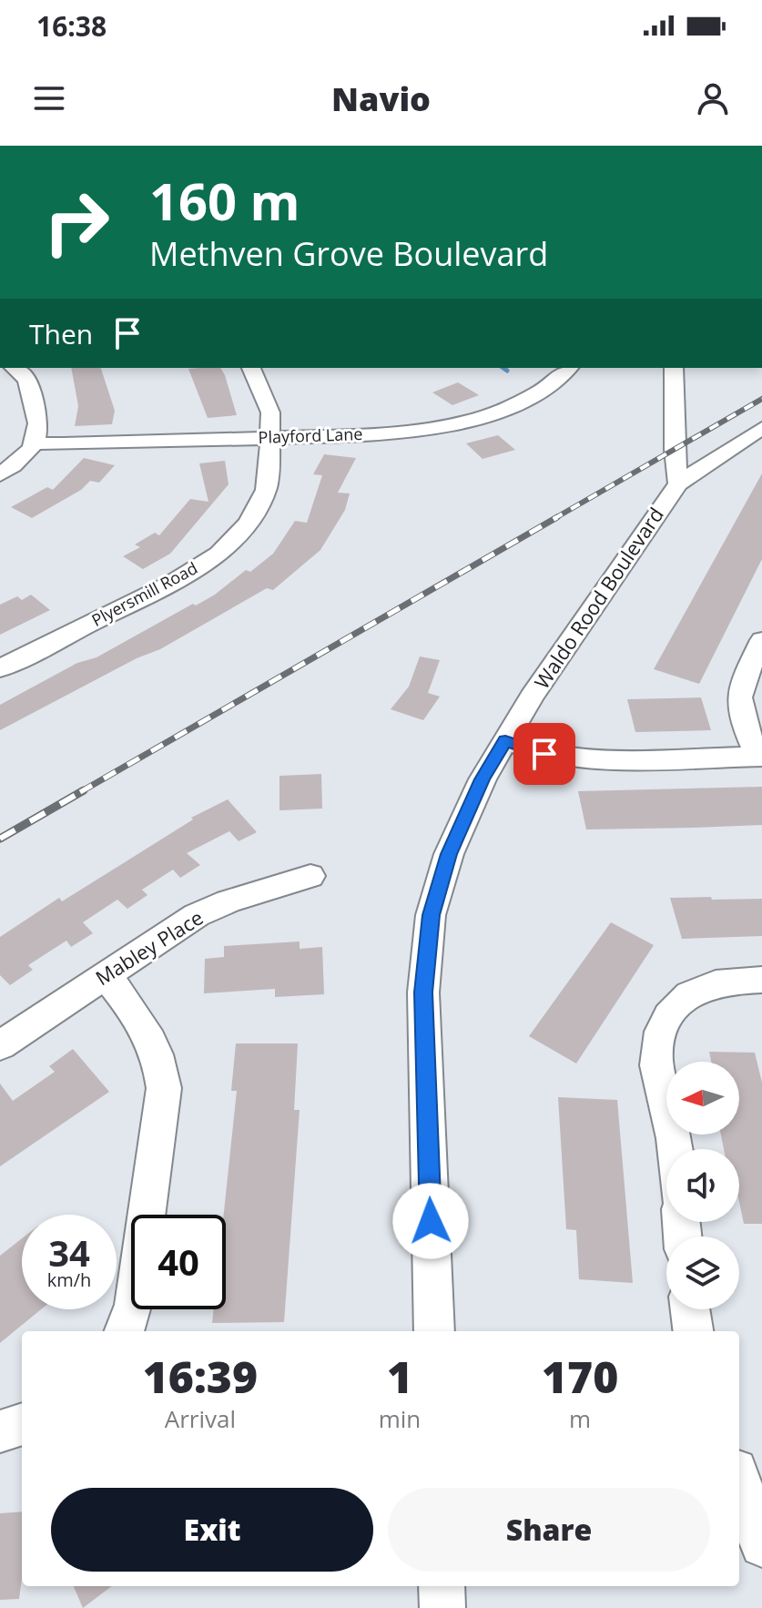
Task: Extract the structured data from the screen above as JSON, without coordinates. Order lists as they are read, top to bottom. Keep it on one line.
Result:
{"streets":{"street":["Playford Lane","Plyersmill Road","Waldo Rood Boulevard","Mabley Place"]},"crossings":[["Playford Lane","Plyersmill Road"]],"north":"left","page":{"status":"16:38","header":"Navio","turn":["160 m","Methven Grove Boulevard"],"then":"Then","speed":"34 km/h","limit":"40","eta":["16:39","Arrival","1","min","170","m"],"buttons":["Exit","Share"]}}
